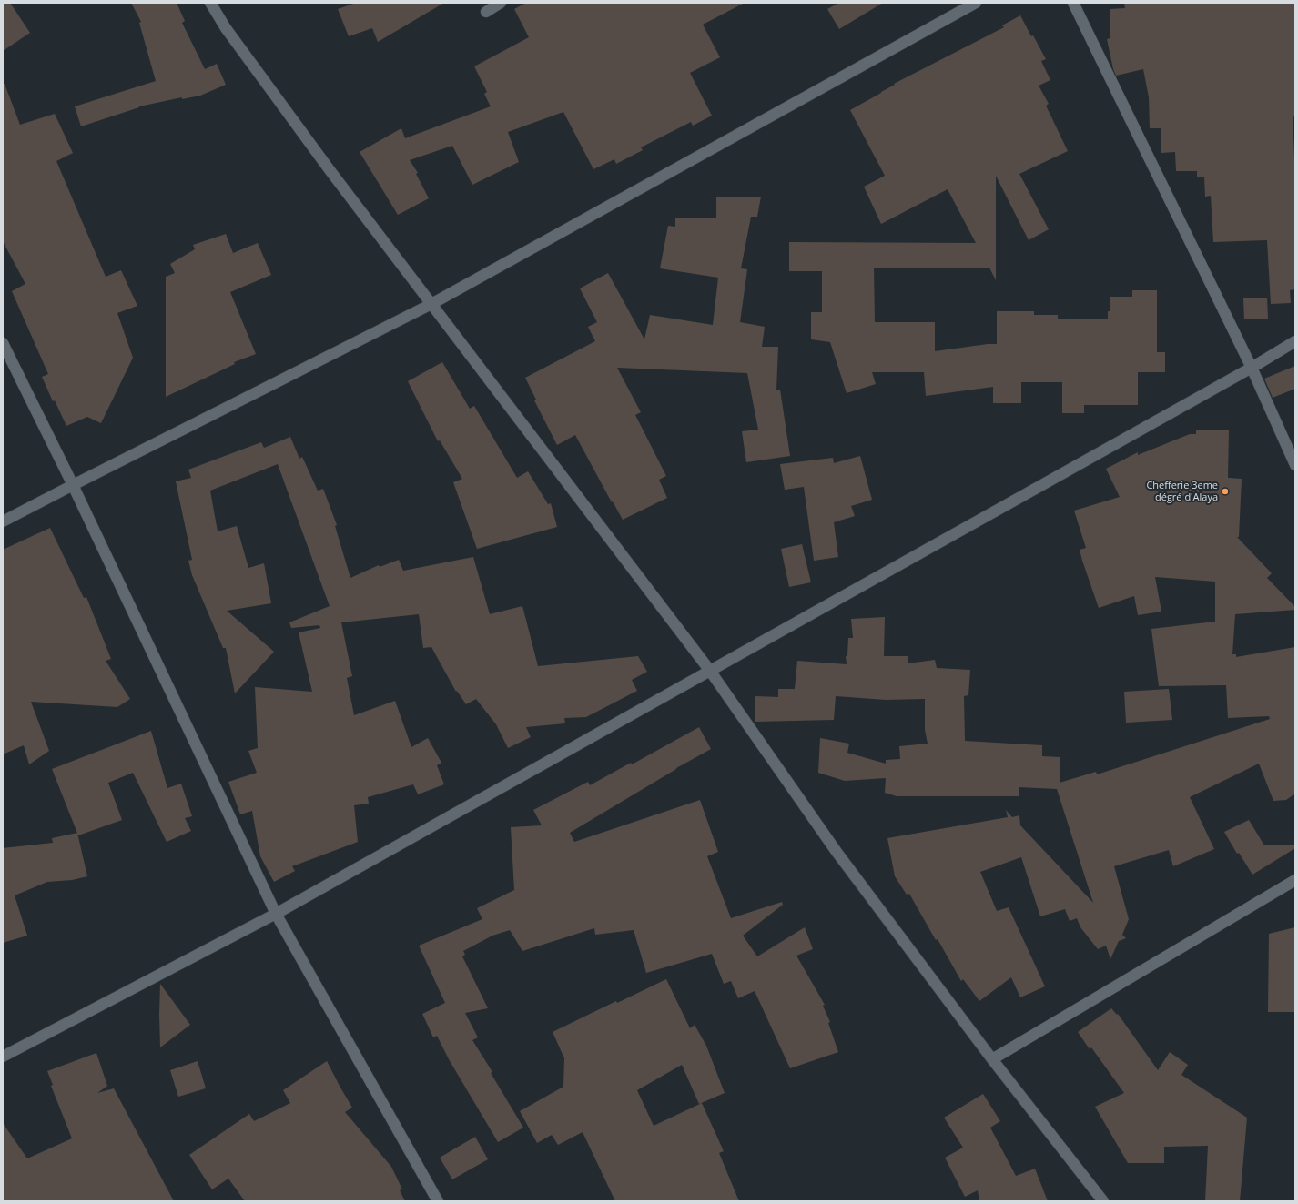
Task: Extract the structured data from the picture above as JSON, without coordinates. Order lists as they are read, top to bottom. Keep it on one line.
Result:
{"places":["Chefferie 3eme dégré d'Alaya"]}
